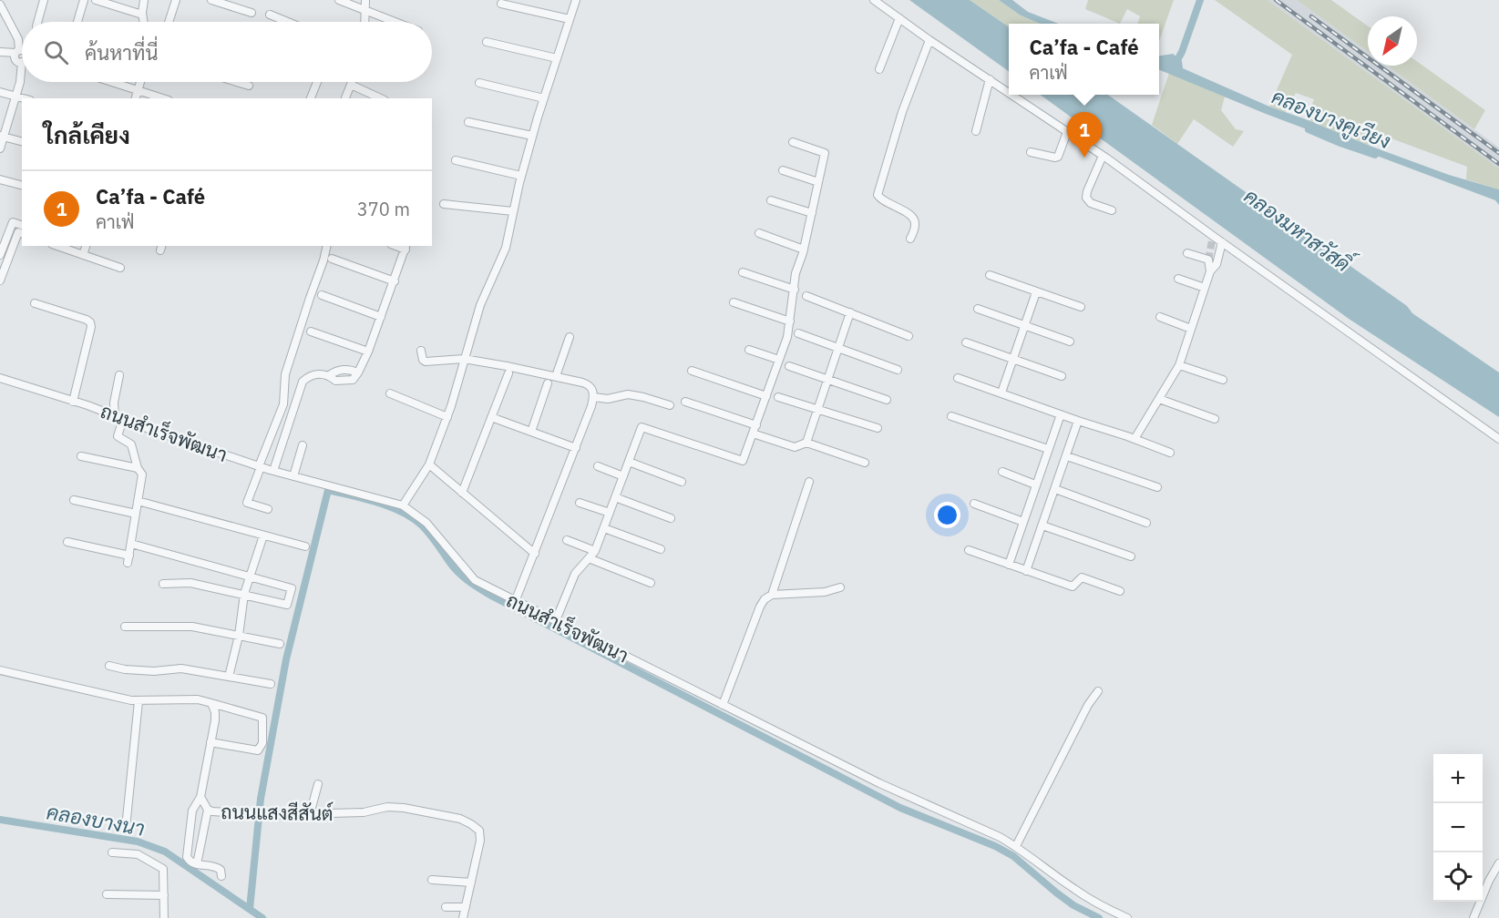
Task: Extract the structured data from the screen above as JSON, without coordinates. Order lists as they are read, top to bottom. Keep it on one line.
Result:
{"streets":{"street":["ถนนสำเร็จพัฒนา","ถนนแสงสีสันต์"]},"water":["คลองบางคูเวียง","คลองมหาสวัสดิ์","คลองบางนา"],"north":"bottom left","page":{"search":"ค้นหาที่นี่","popup":["Ca’fa - Café","คาเฟ่"],"heading":"ใกล้เคียง","pins":"1","list":[{"mark":"1","name":"Ca’fa - Café","note":"คาเฟ่","value":"370 m"}],"map_buttons":["+","−"]}}
